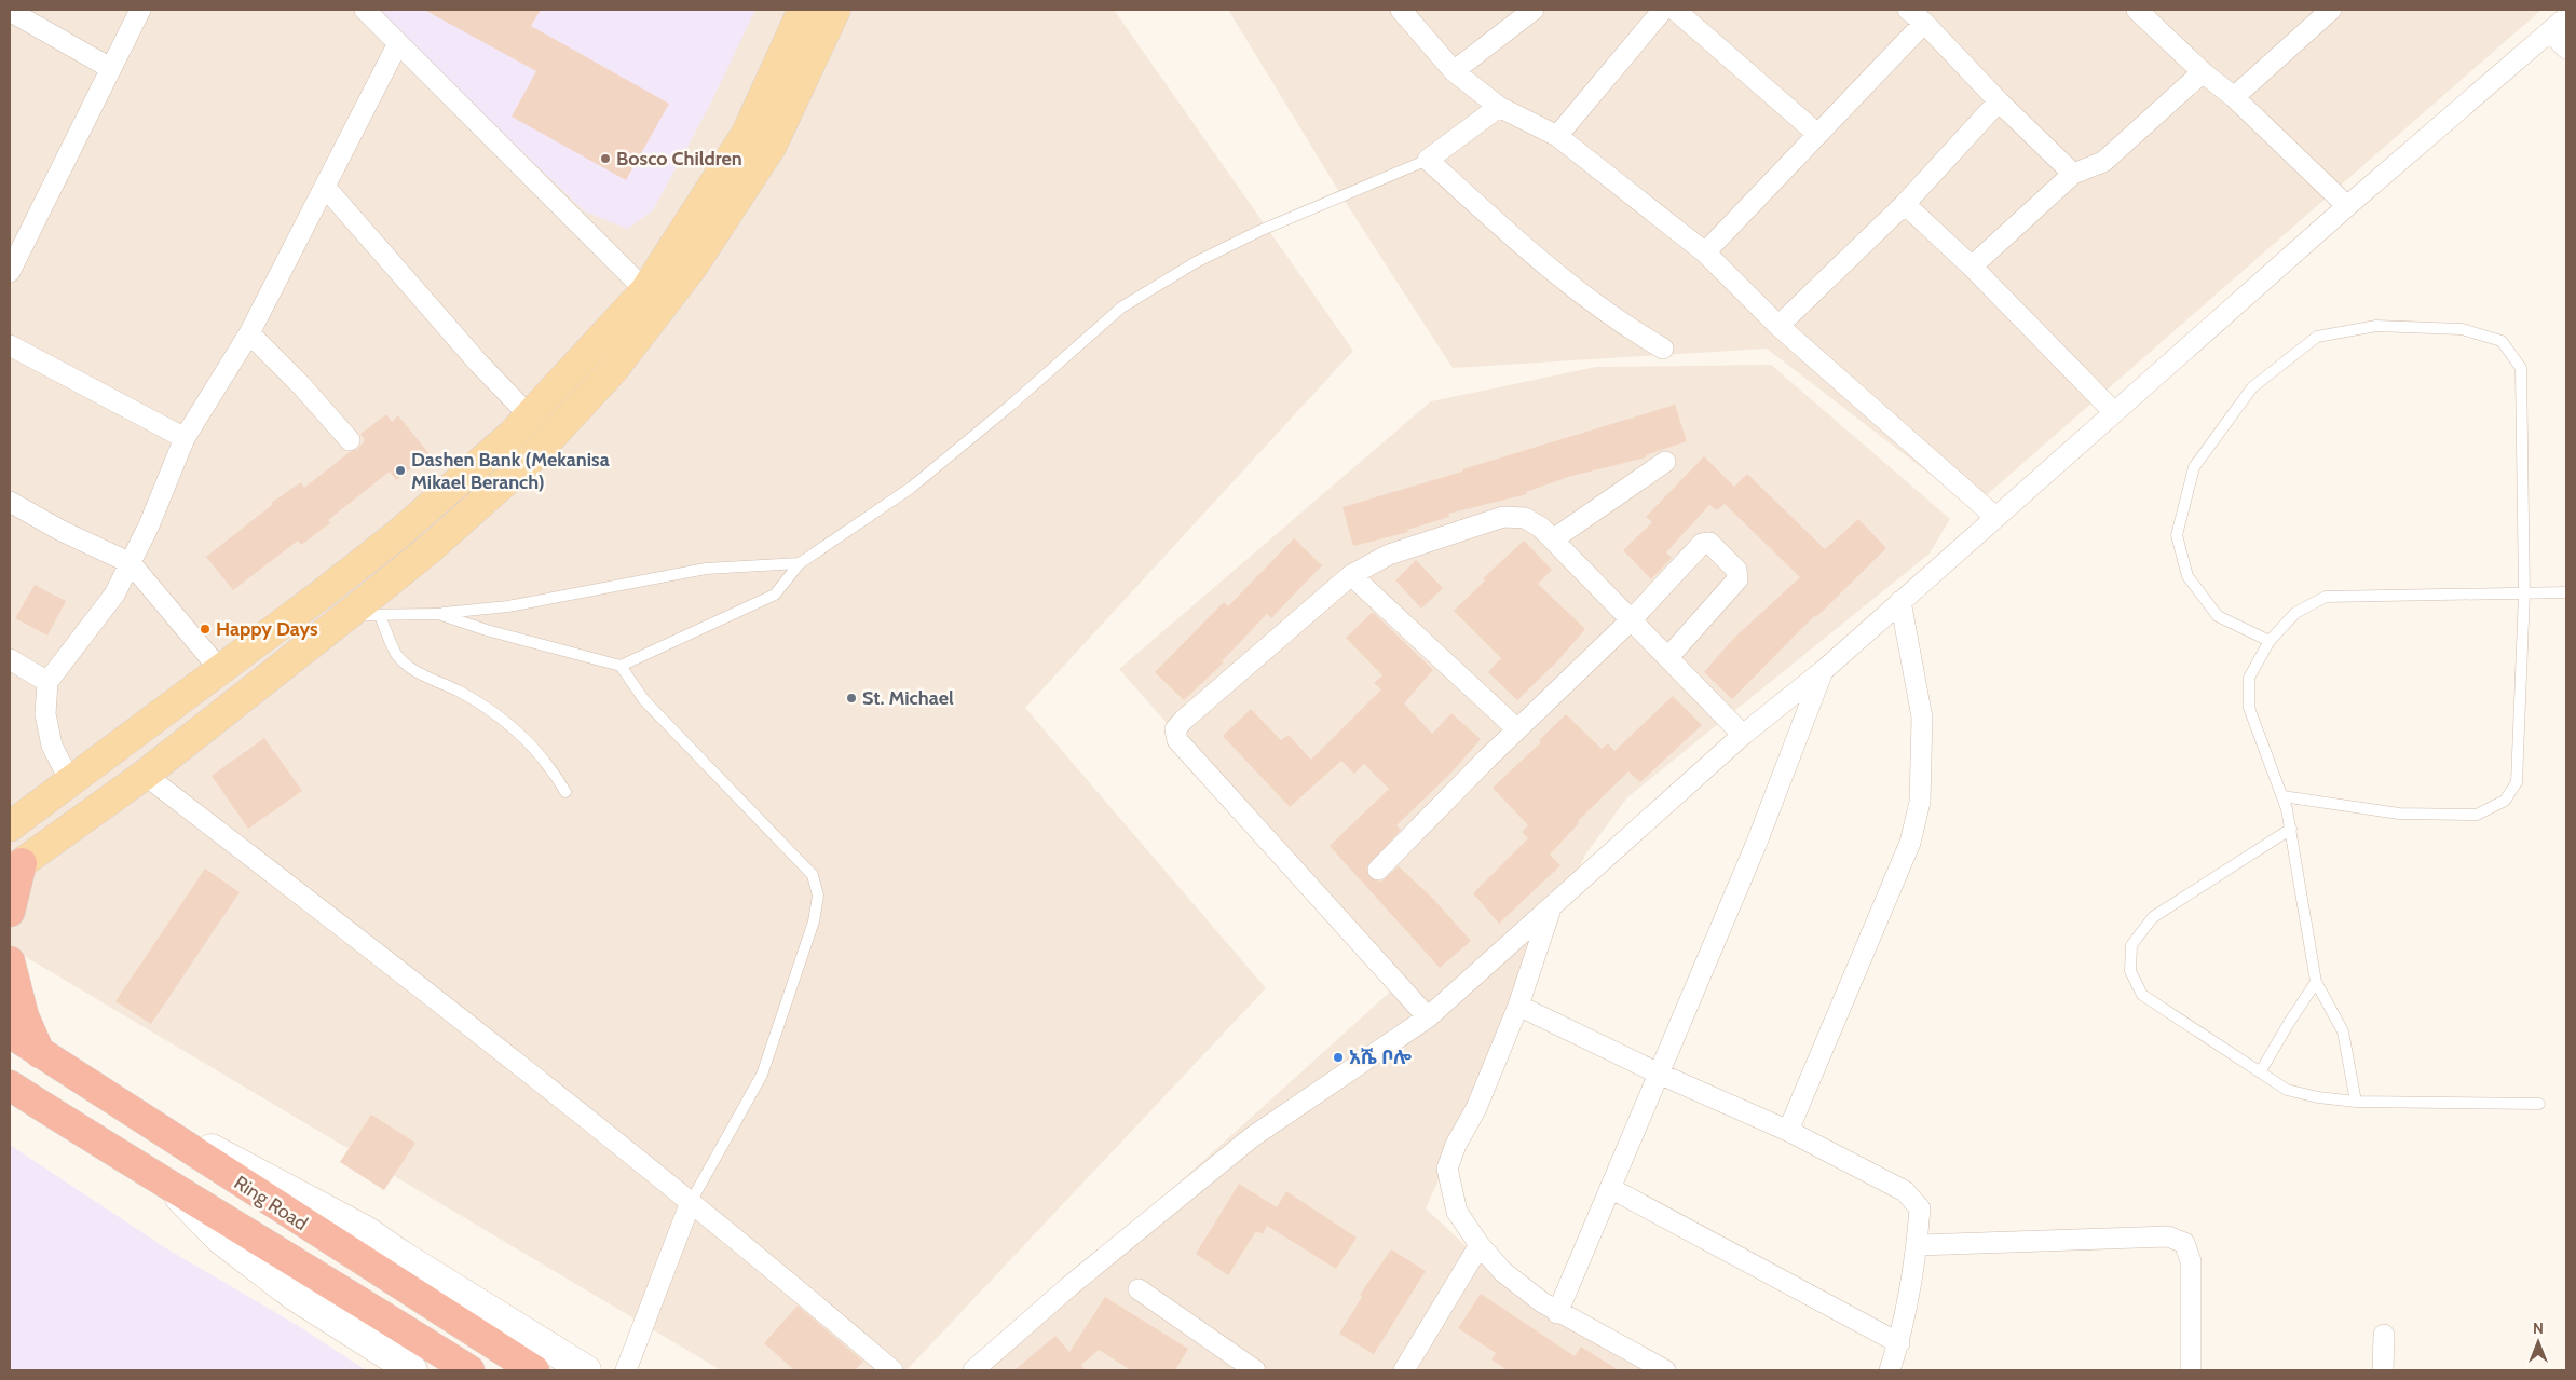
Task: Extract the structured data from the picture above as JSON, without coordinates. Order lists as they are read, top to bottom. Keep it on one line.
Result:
{"streets":{"highway":["Ring Road"]},"places":["Bosco Children","Dashen Bank (Mekanisa Mikael Beranch)","Happy Days","St. Michael","አሼ ቦሎ"],"north":"top"}
